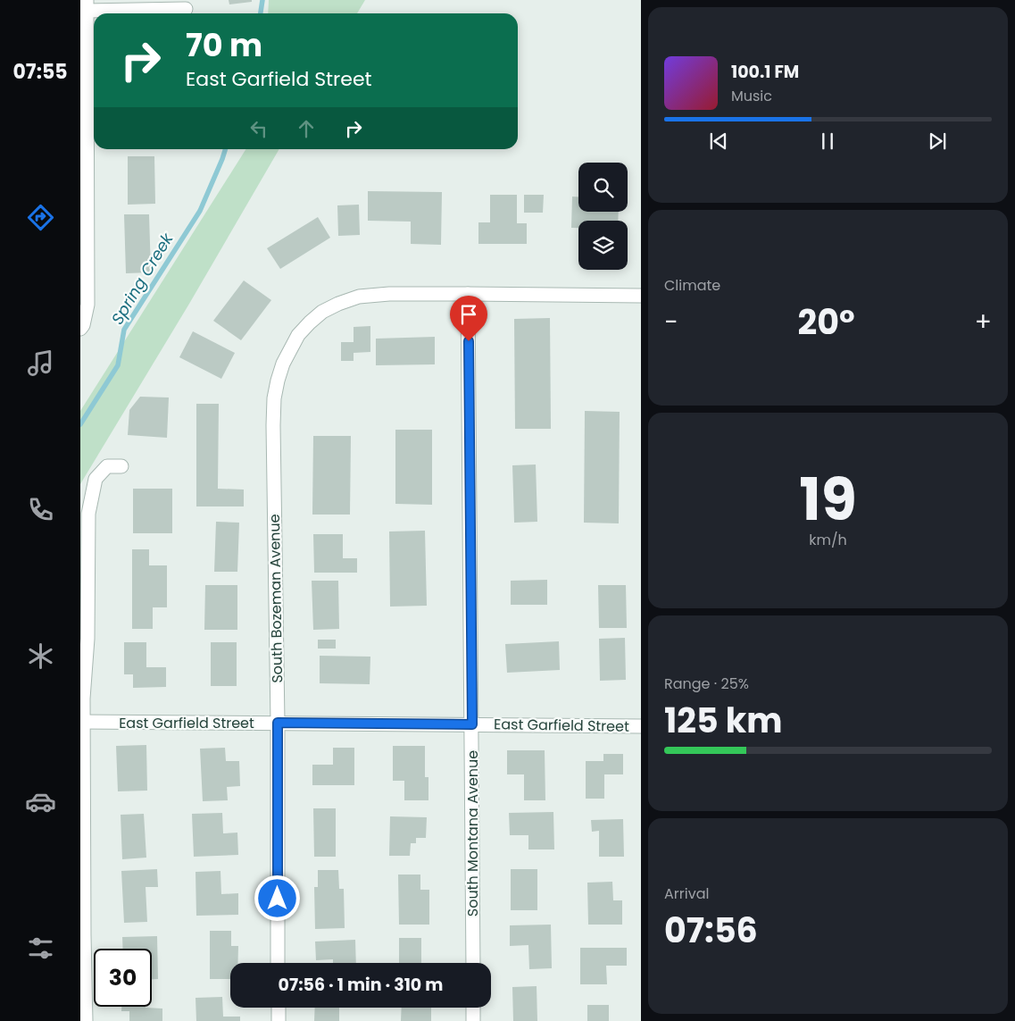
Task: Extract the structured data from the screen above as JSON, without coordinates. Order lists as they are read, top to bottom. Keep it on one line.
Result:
{"streets":{"street":["South Bozeman Avenue","East Garfield Street","South Montana Avenue"]},"crossings":[["South Bozeman Avenue","East Garfield Street"],["South Bozeman Avenue","South Montana Avenue"],["East Garfield Street","South Montana Avenue"]],"water":["Spring Creek"],"page":{"tabs":"07:55","turn":["70 m","East Garfield Street"],"song":["100.1 FM","Music"],"tile":["Climate",["19","km/h"],["Range · 25%","125 km"],["Arrival","07:56"]],"heat":["−","20°","+"],"limit":"30","trip":"07:56 · 1 min · 310 m"}}
